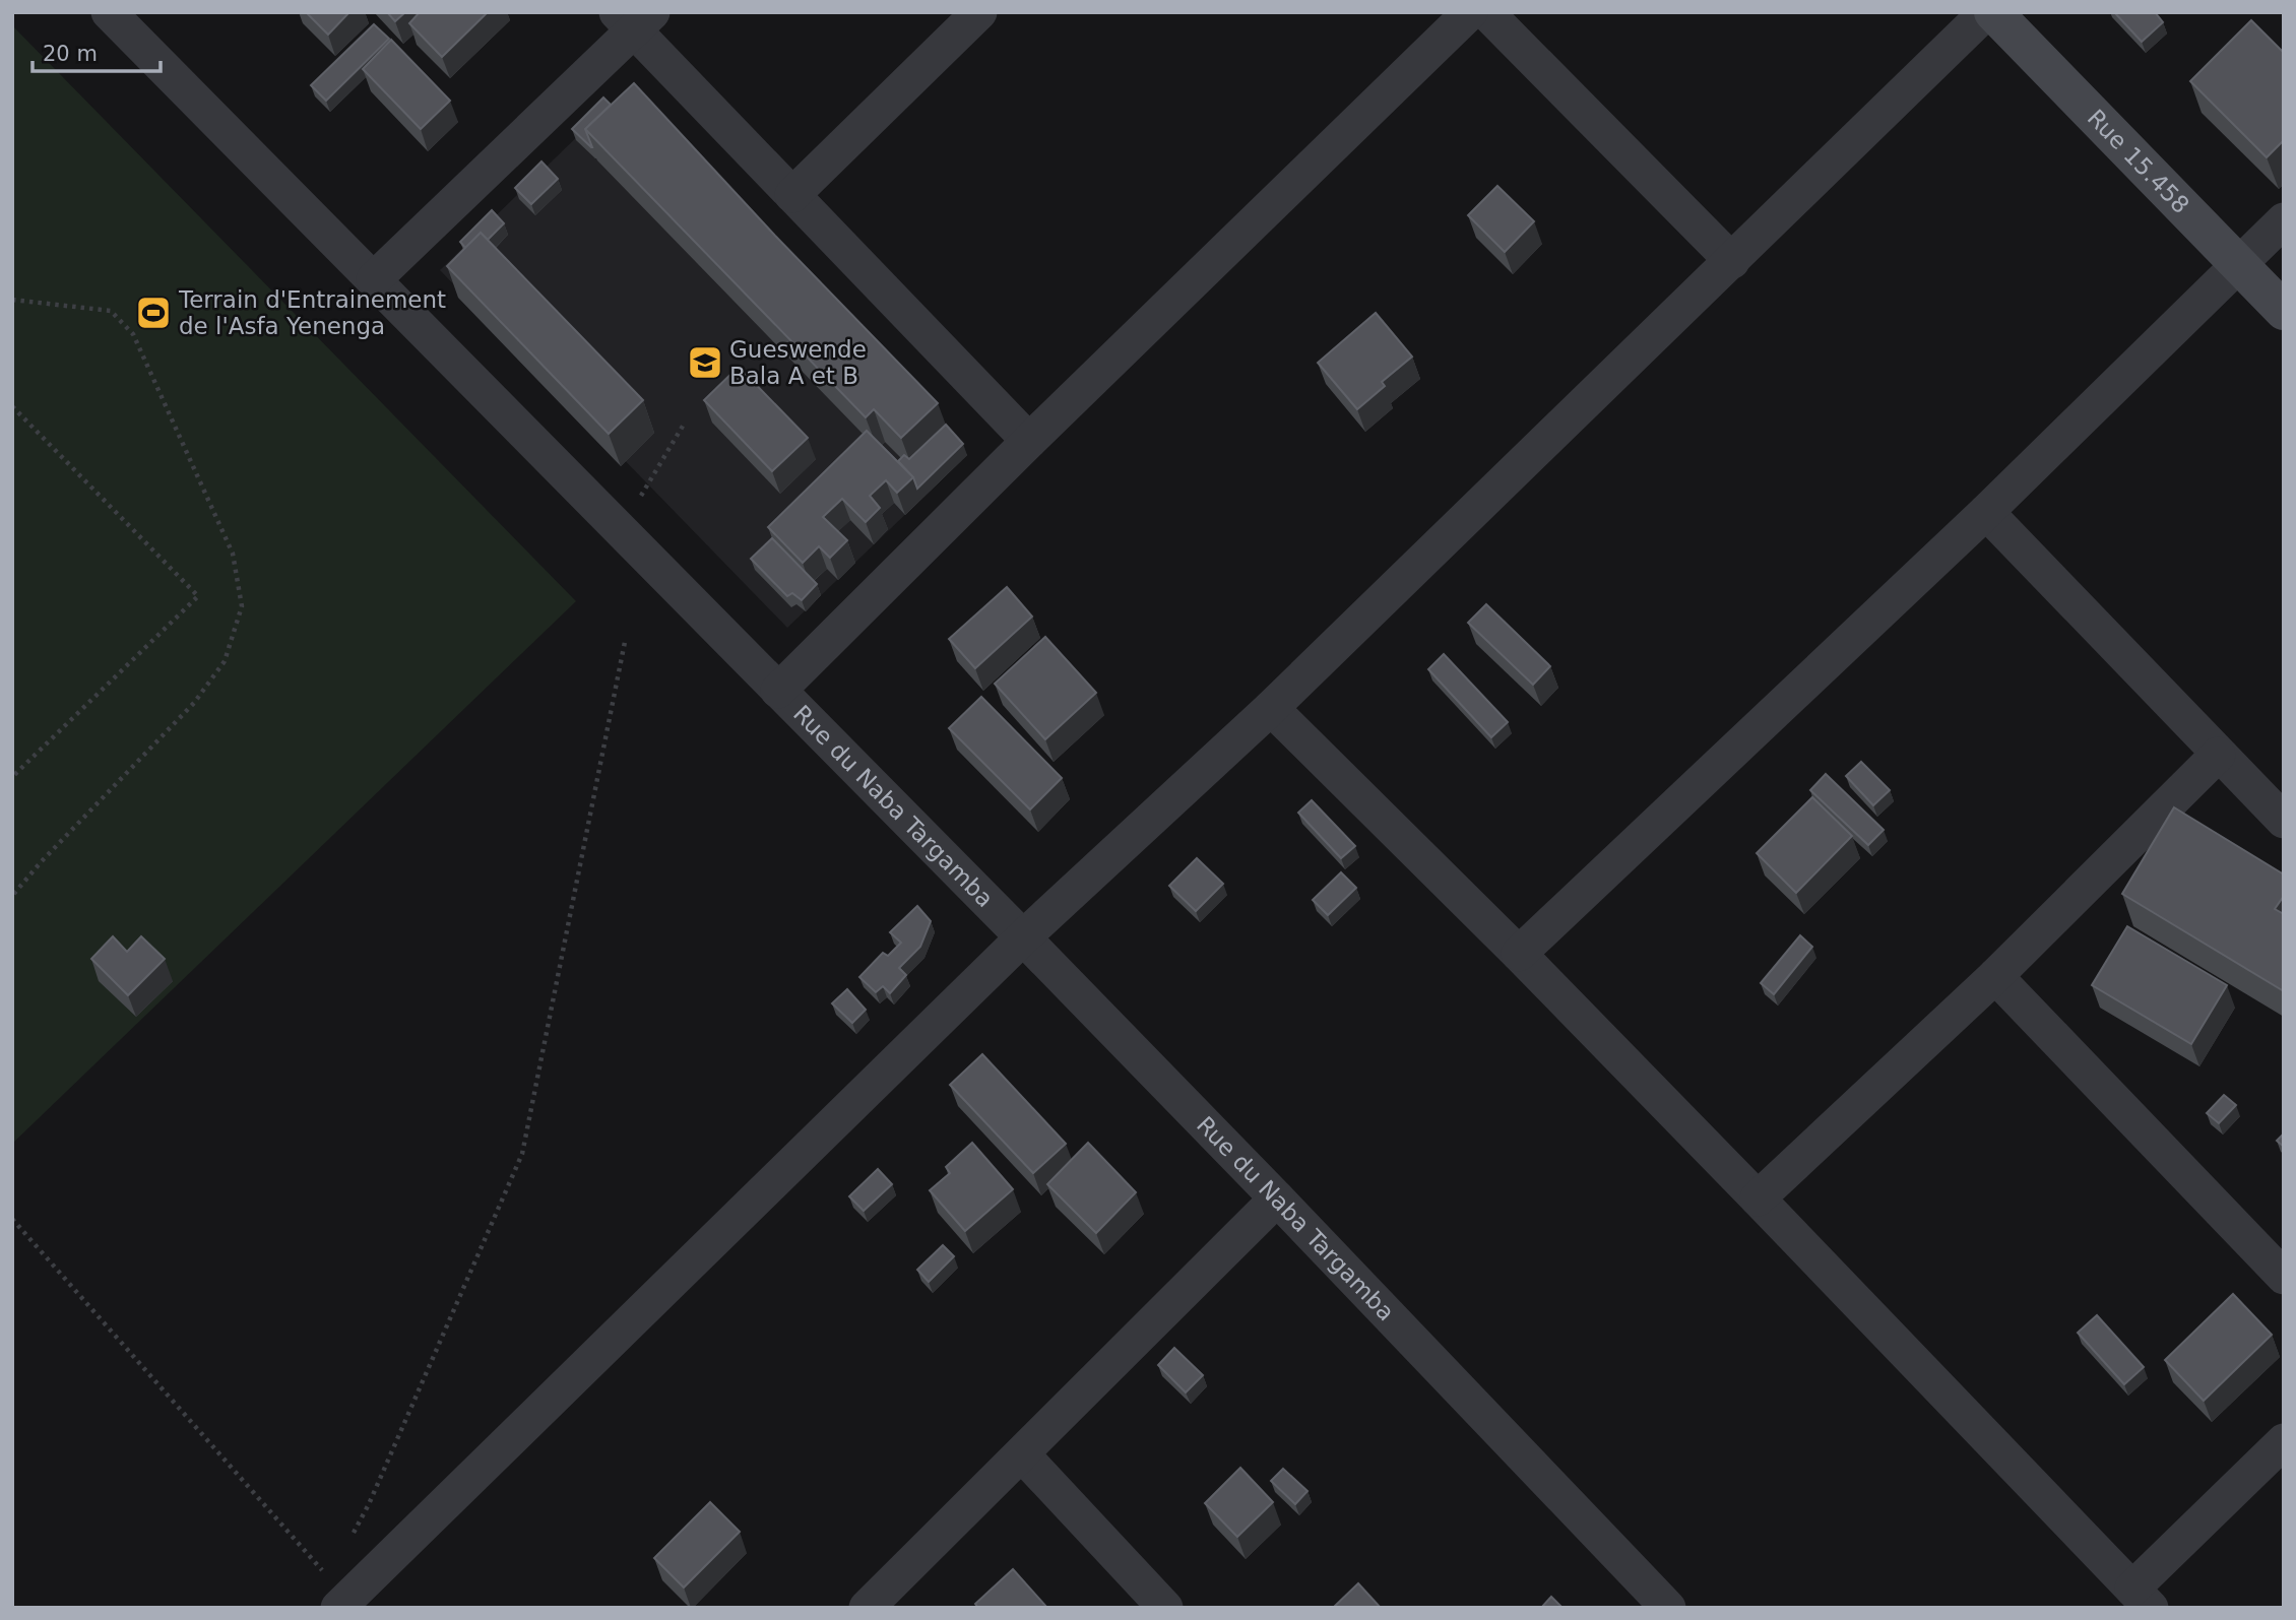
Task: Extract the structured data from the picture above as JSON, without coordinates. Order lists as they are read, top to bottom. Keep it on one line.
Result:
{"streets":{"main road":["Rue 15.458"],"street":["Rue du Naba Targamba"]},"places":{"sports":["Terrain d'Entrainement de l'Asfa Yenenga"],"school or university":["Gueswende Bala A et B"]},"scale_bar":"20 m"}
